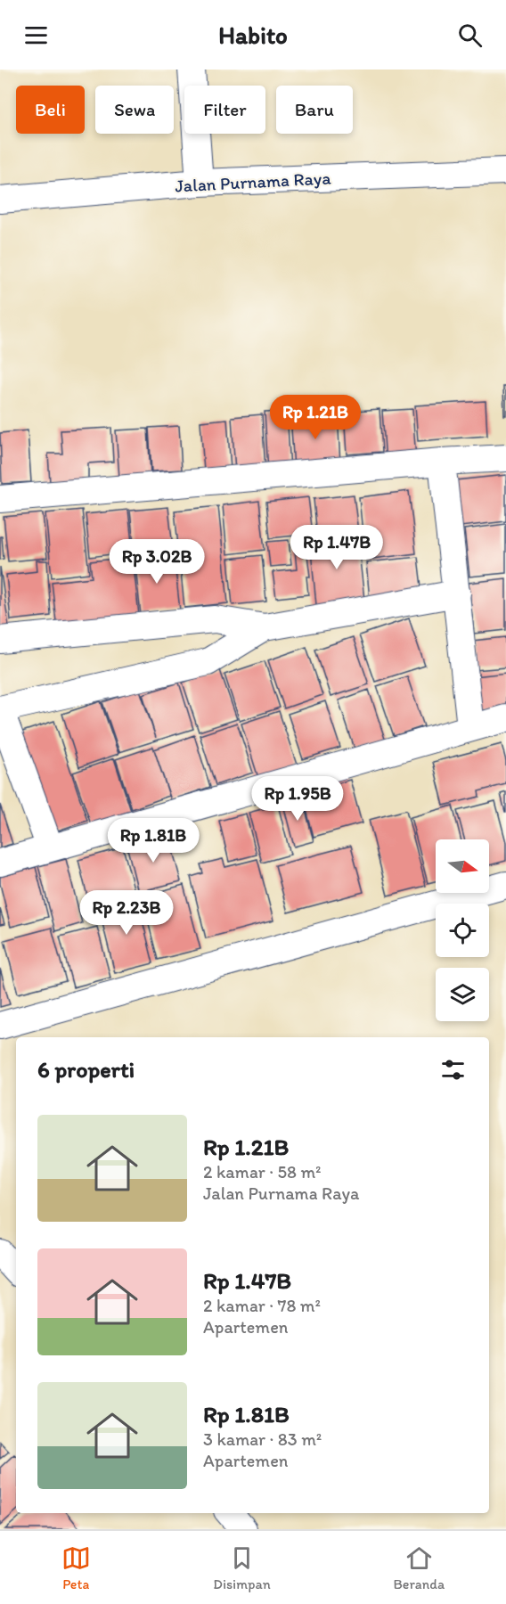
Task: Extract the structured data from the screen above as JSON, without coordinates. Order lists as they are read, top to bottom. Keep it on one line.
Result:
{"streets":{"street":["Jalan Purnama Raya"]},"north":"right","page":{"header":"Habito","chip":["Beli","Sewa","Filter","Baru"],"price":["Rp 1.21B","Rp 1.47B","Rp 3.02B","Rp 1.95B","Rp 1.81B","Rp 2.23B"],"heading":"6 properti","list":[{"name":"Rp 1.21B","note":"2 kamar · 58 m² · Jalan Purnama Raya"},{"name":"Rp 1.47B","note":"2 kamar · 78 m² · Apartemen"},{"name":"Rp 1.81B","note":"3 kamar · 83 m² · Apartemen"}],"tabs":["Peta","Disimpan","Beranda"]}}
